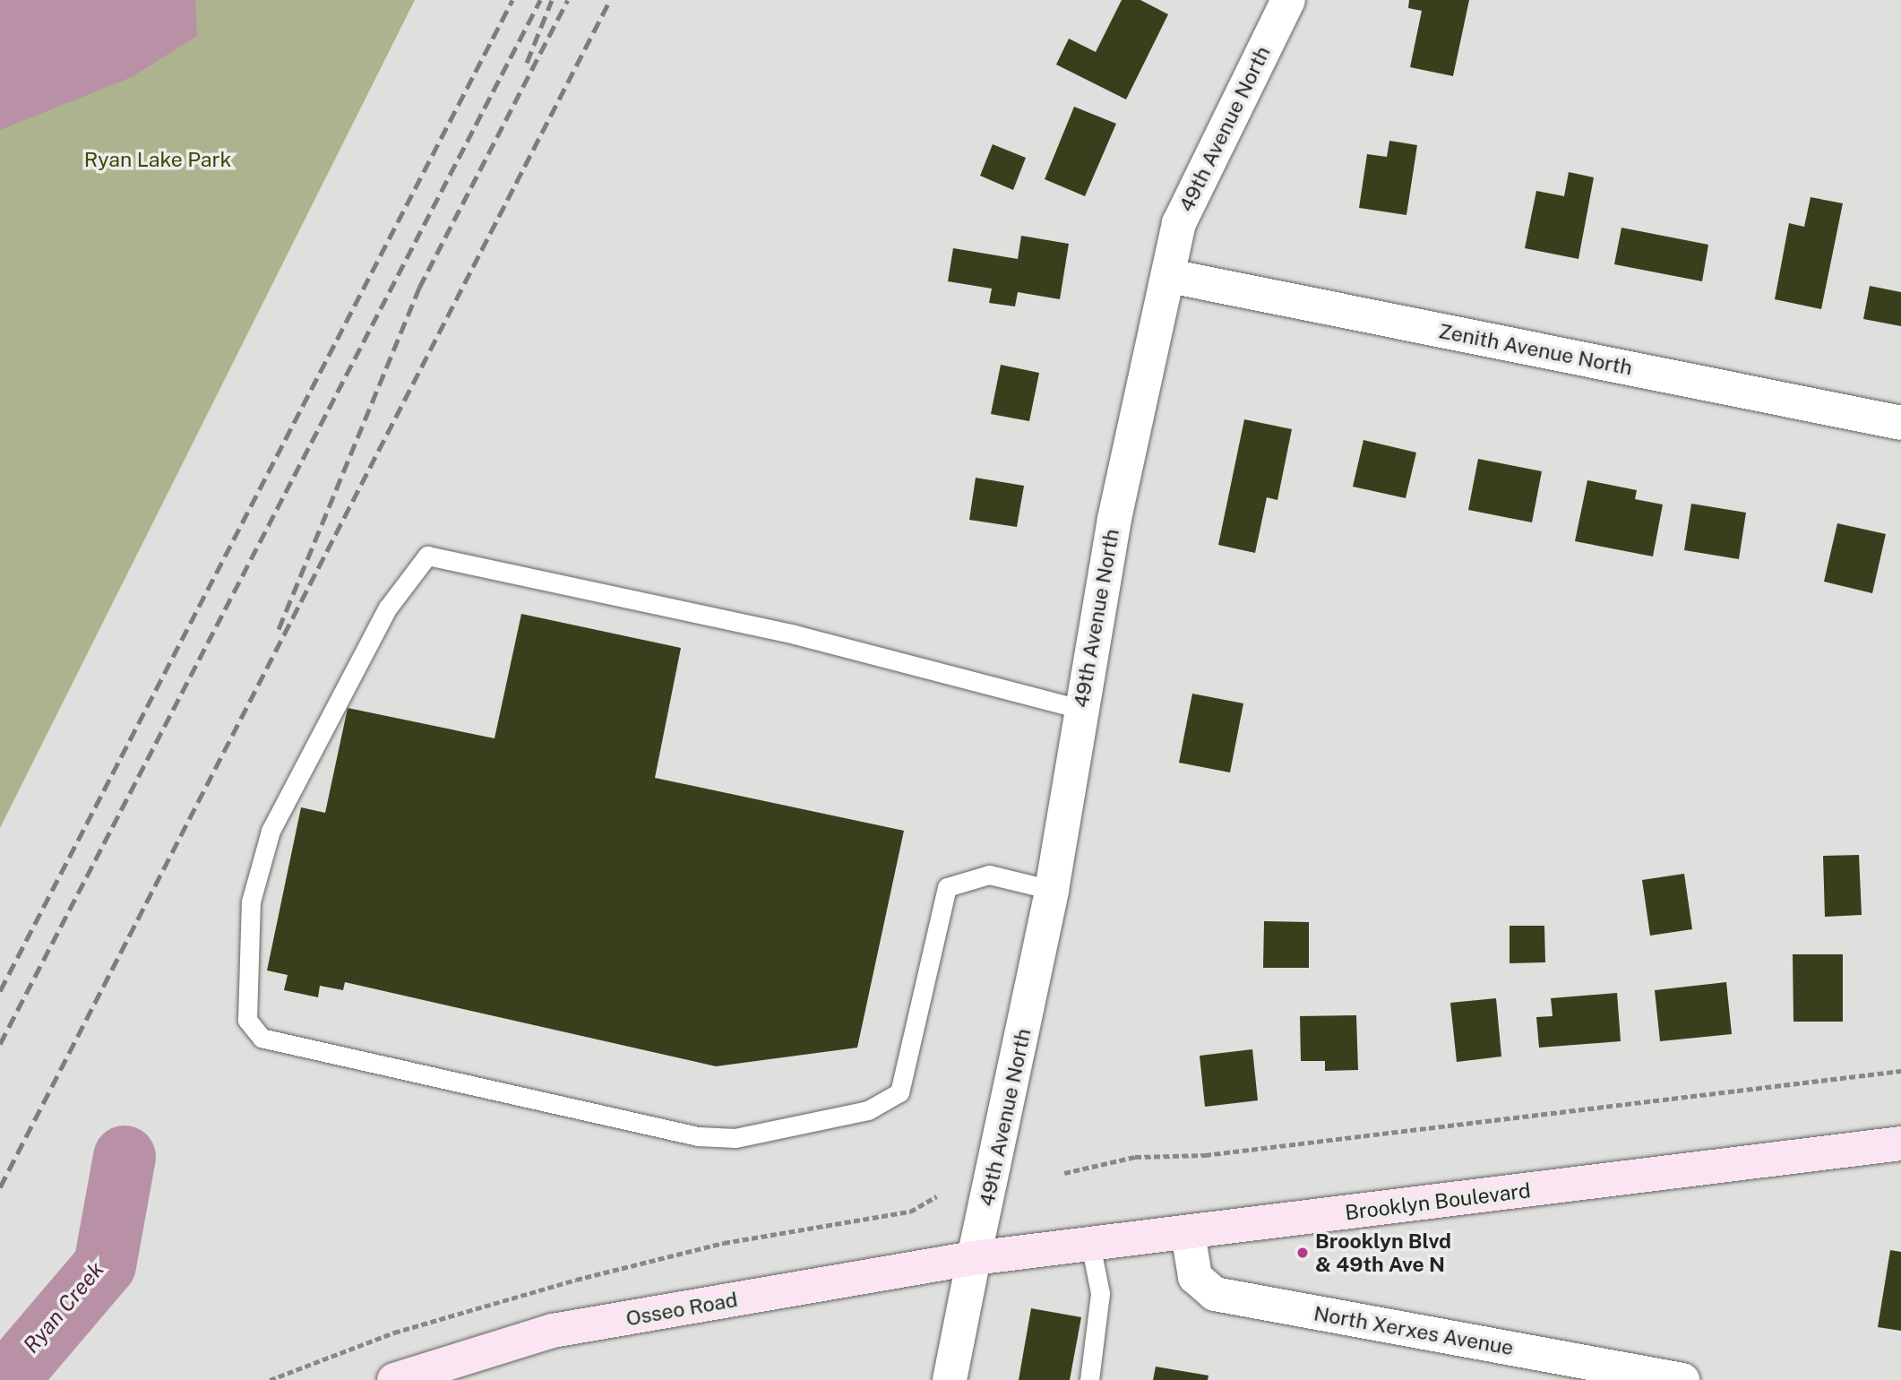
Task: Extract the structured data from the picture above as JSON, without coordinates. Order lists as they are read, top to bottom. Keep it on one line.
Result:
{"streets":{"main road":["Brooklyn Boulevard","Osseo Road"],"street":["49th Avenue North","Zenith Avenue North","North Xerxes Avenue"]},"crossings":[["49th Avenue North","Zenith Avenue North"],["49th Avenue North","Brooklyn Boulevard"],["49th Avenue North","Osseo Road"],["Brooklyn Boulevard","Osseo Road"],["Brooklyn Boulevard","North Xerxes Avenue"]],"water":["Ryan Creek"],"parks":["Ryan Lake Park"],"places":["Brooklyn Blvd & 49th Ave N"]}
